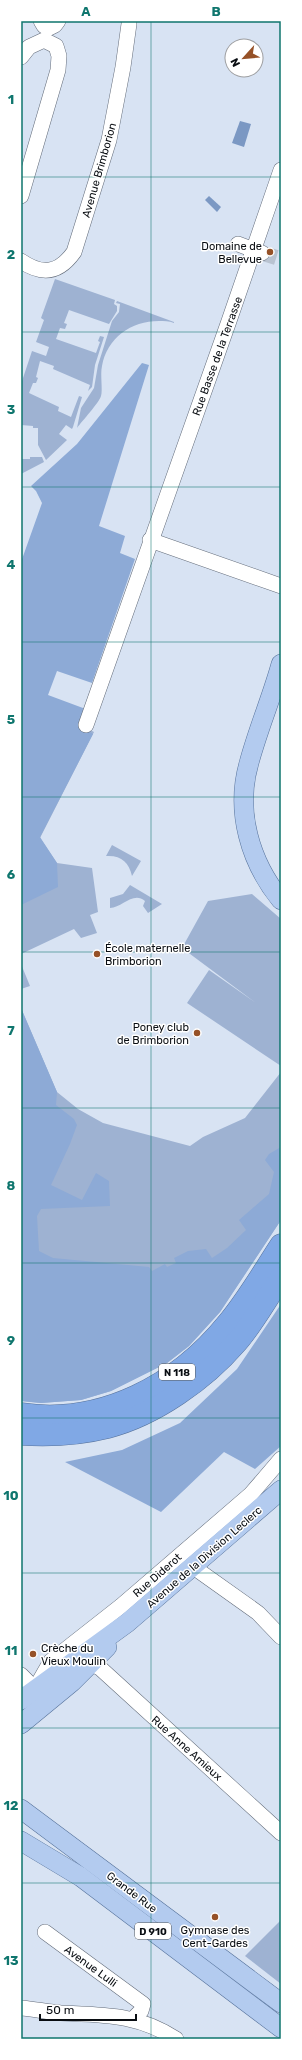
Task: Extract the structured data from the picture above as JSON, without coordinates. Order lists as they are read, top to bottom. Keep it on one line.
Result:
{"streets":{"highway":["N 118"],"main road":["Avenue de la Division Leclerc","Grande Rue","D 910"],"street":["Avenue Brimborion","Rue Basse de la Terrasse","Rue Diderot","Rue Anne Amieux","Avenue Lulli"]},"crossings":[["Avenue de la Division Leclerc","Rue Diderot"],["Avenue de la Division Leclerc","Rue Anne Amieux"]],"places":["Domaine de Bellevue","École maternelle Brimborion","Poney club de Brimborion","Crèche du Vieux Moulin","Gymnase des Cent-Gardes"],"scale_bar":"50 m","north":"bottom left","grid":{"columns":["A","B"],"rows":["1","2","3","4","5","6","7","8","9","10","11","12","13"]}}
